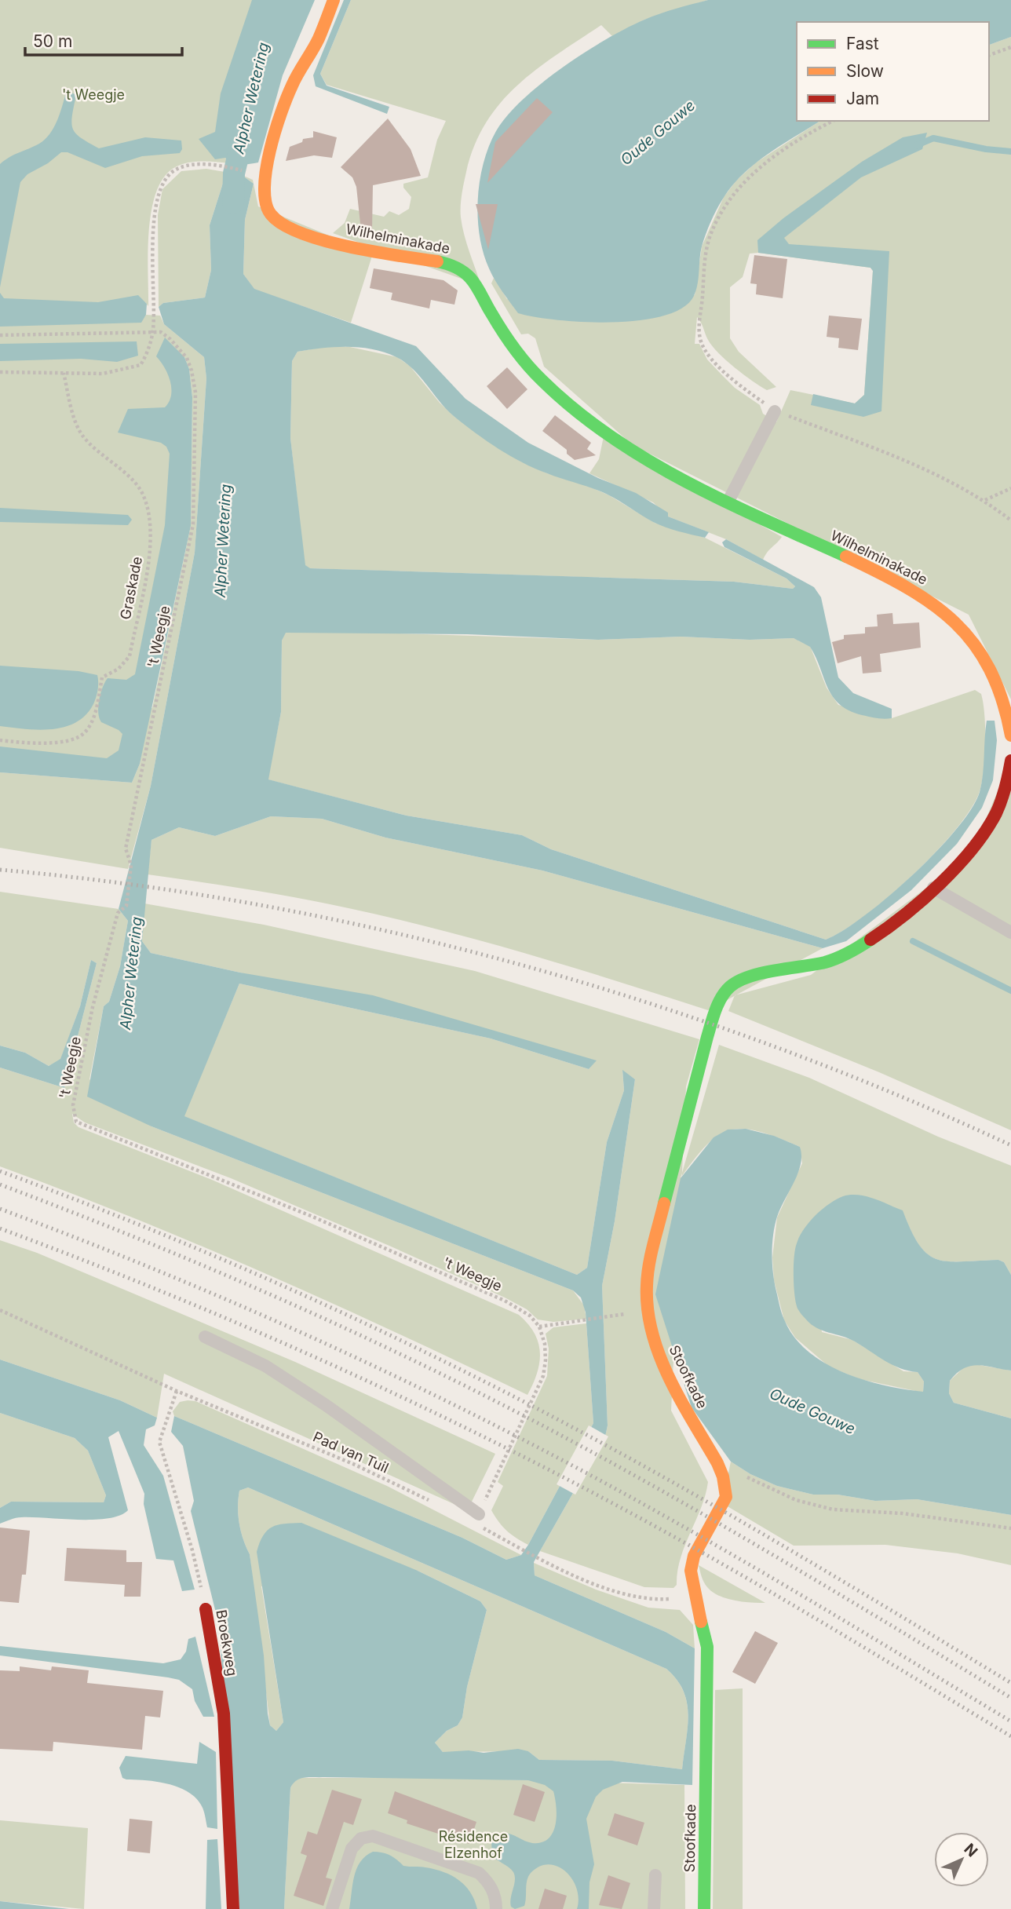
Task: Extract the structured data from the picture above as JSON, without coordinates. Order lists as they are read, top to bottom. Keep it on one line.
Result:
{"streets":{"street":["Wilhelminakade","Stoofkade","Broekweg"],"path":["Graskade","'t Weegje","Pad van Tuil"]},"crossings":[["Pad van Tuil","Broekweg"]],"water":["Alpher Wetering","Oude Gouwe"],"parks":["'t Weegje","Résidence Elzenhof"],"legend":["Fast","Slow","Jam"],"scale_bar":"50 m","north":"top right"}
